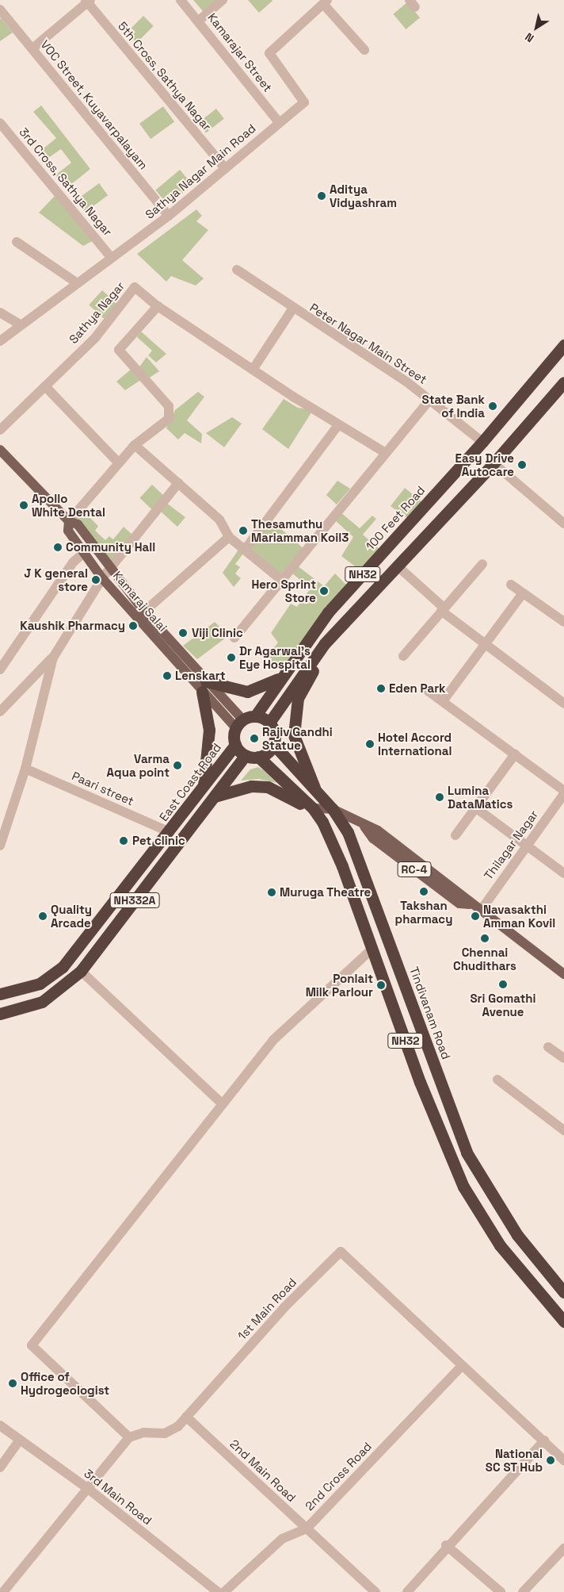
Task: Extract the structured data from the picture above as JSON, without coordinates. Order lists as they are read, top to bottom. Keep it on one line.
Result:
{"streets":{"highway":["100 Feet Road","NH32","East Coast Road","NH332A","Tindivanam Road"],"main road":["Kamaraj Salai","RC-4"],"street":["Kamarajar Street","5th Cross, Sathya Nagar","VOC Street, Kuyavarpalayam","Sathya Nagar Main Road","3rd Cross, Sathya Nagar","Sathya Nagar","Peter Nagar Main Street","Paari street","Thilagar Nagar","1st Main Road","2nd Main Road","2nd Cross Road","3rd Main Road"]},"crossings":[["Kamarajar Street","Sathya Nagar Main Road"],["5th Cross, Sathya Nagar","Sathya Nagar Main Road"],["VOC Street, Kuyavarpalayam","Sathya Nagar Main Road"],["Sathya Nagar Main Road","3rd Cross, Sathya Nagar"],["Peter Nagar Main Street","100 Feet Road"],["100 Feet Road","NH32"],["100 Feet Road","Kamaraj Salai"],["100 Feet Road","East Coast Road"],["100 Feet Road","NH332A"],["100 Feet Road","Tindivanam Road"],["NH32","Kamaraj Salai"],["NH32","East Coast Road"],["NH32","RC-4"],["NH32","NH332A"],["NH32","Tindivanam Road"],["Kamaraj Salai","East Coast Road"],["Kamaraj Salai","NH332A"],["Kamaraj Salai","Tindivanam Road"],["East Coast Road","Paari street"],["East Coast Road","NH332A"],["East Coast Road","Tindivanam Road"],["Thilagar Nagar","RC-4"],["RC-4","Tindivanam Road"],["NH332A","Tindivanam Road"],["1st Main Road","2nd Main Road"],["1st Main Road","2nd Cross Road"],["2nd Main Road","2nd Cross Road"]],"places":["Aditya Vidyashram","State Bank of India","Easy Drive Autocare","Apollo White Dental","Thesamuthu Mariamman Koil3","Community Hall","J K general store","Hero Sprint Store","Kaushik Pharmacy","Viji Clinic","Dr Agarwal's Eye Hospital","Lenskart","Eden Park","Rajiv Gandhi Statue","Hotel Accord International","Varma Aqua point","Lumina DataMatics","Pet clinic","Takshan pharmacy","Muruga Theatre","Quality Arcade","Navasakthi Amman Kovil","Chennai Chudithars","Sri Gomathi Avenue","Ponlait Milk Parlour","Office of Hydrogeologist","National SC ST Hub"],"north":"bottom left"}
